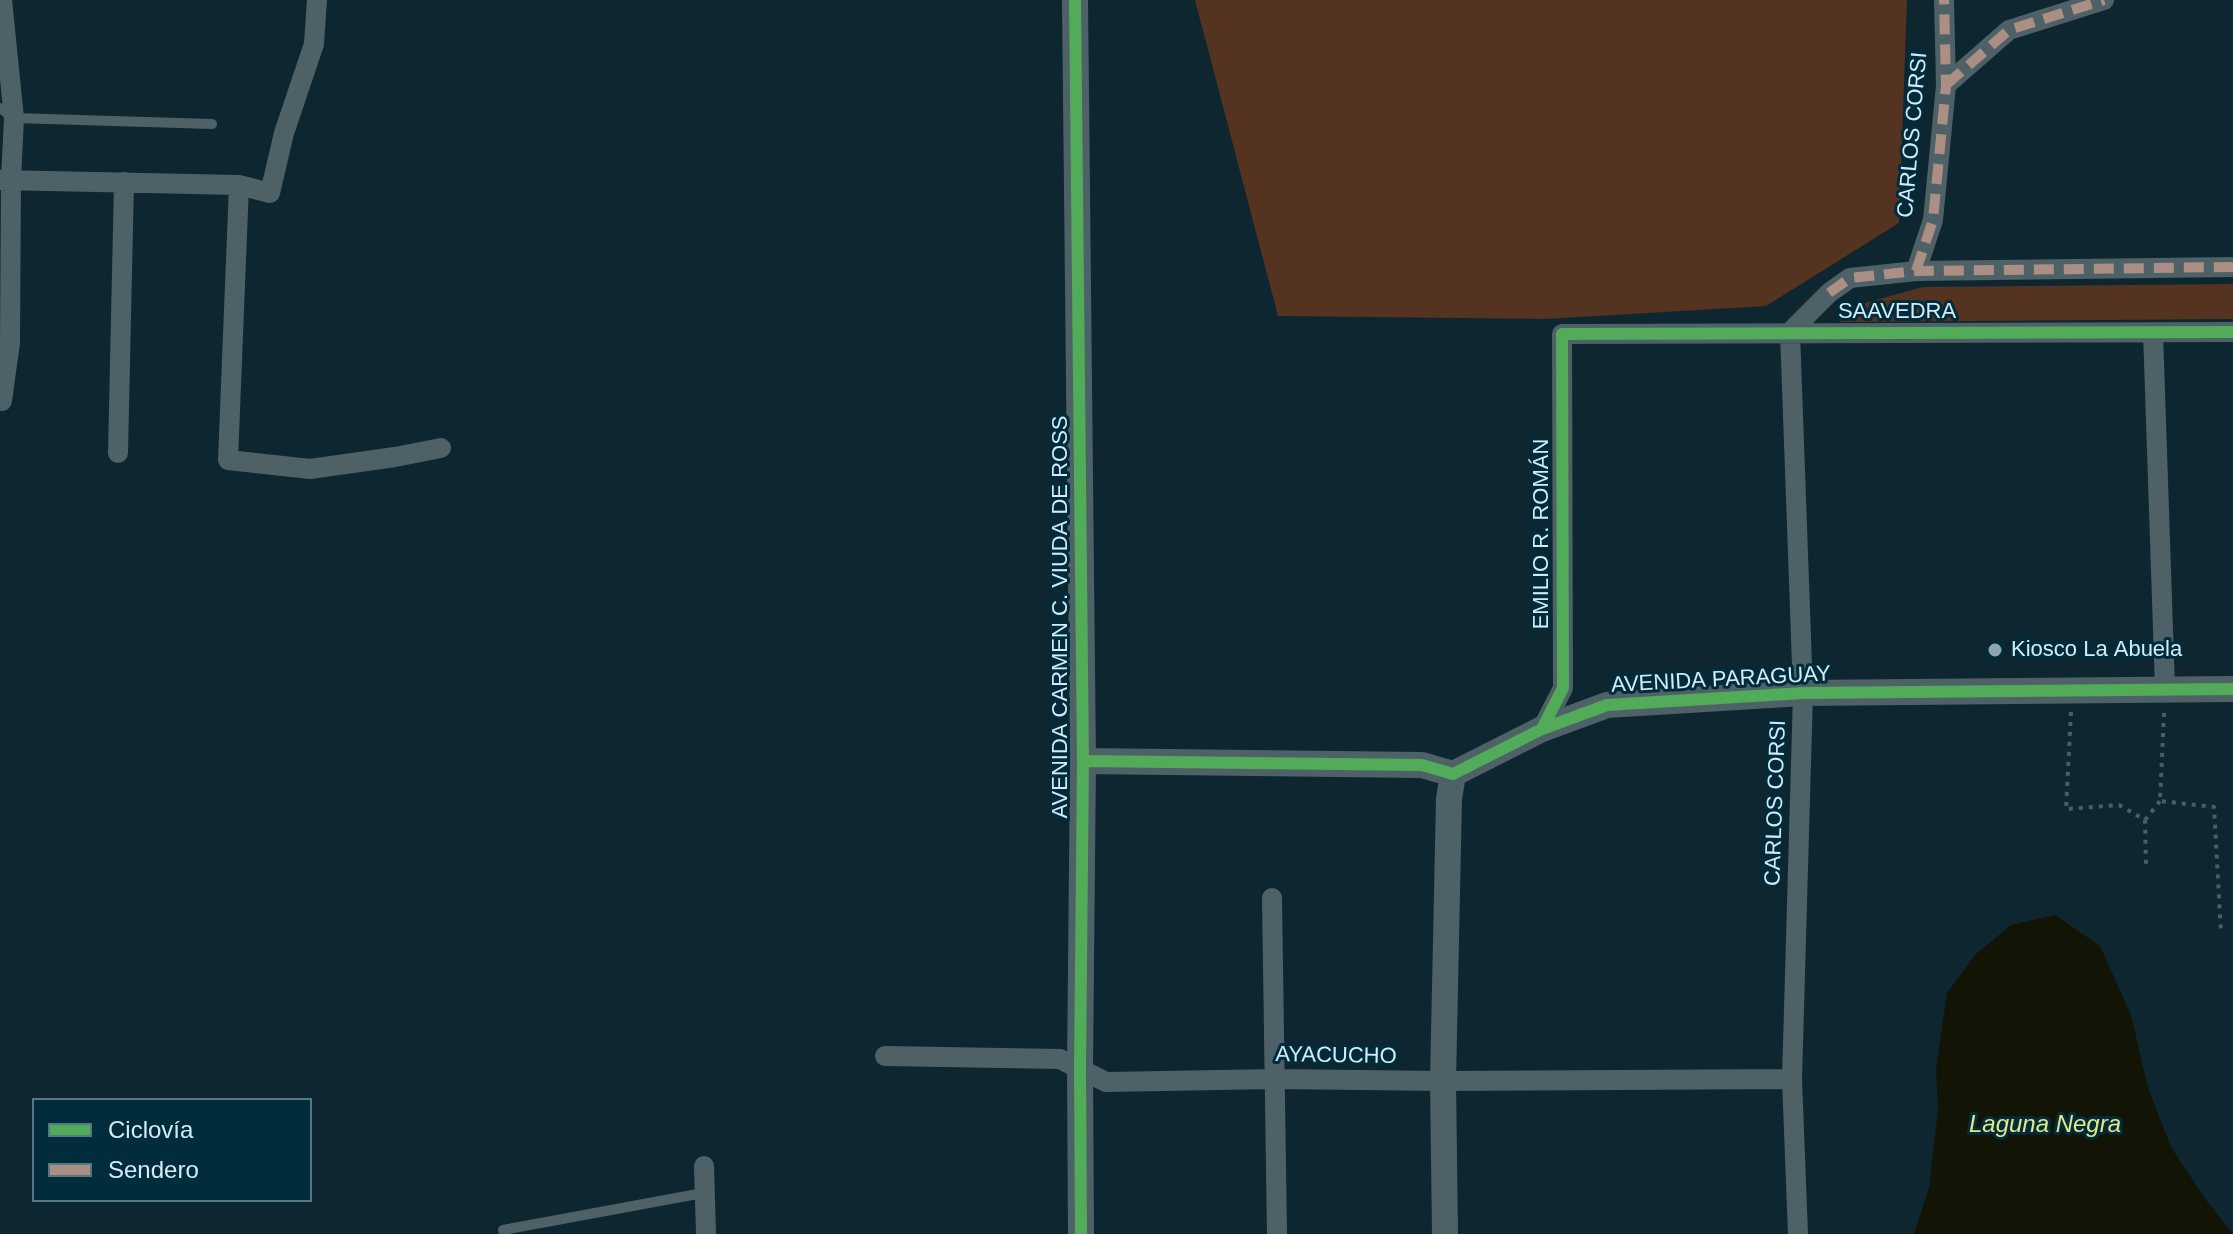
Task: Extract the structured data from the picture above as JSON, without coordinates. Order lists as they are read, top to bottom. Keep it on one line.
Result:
{"streets":{"street":["CARLOS CORSI","SAAVEDRA","EMILIO R. ROMÁN","AVENIDA CARMEN C. VIUDA DE ROSS","AVENIDA PARAGUAY","AYACUCHO"]},"crossings":[["CARLOS CORSI","SAAVEDRA"],["CARLOS CORSI","AVENIDA PARAGUAY"],["CARLOS CORSI","AYACUCHO"],["SAAVEDRA","EMILIO R. ROMÁN"],["EMILIO R. ROMÁN","AVENIDA PARAGUAY"],["AVENIDA CARMEN C. VIUDA DE ROSS","AYACUCHO"]],"water":["Laguna Negra"],"places":["Kiosco La Abuela"],"legend":["Ciclovía","Sendero"]}
